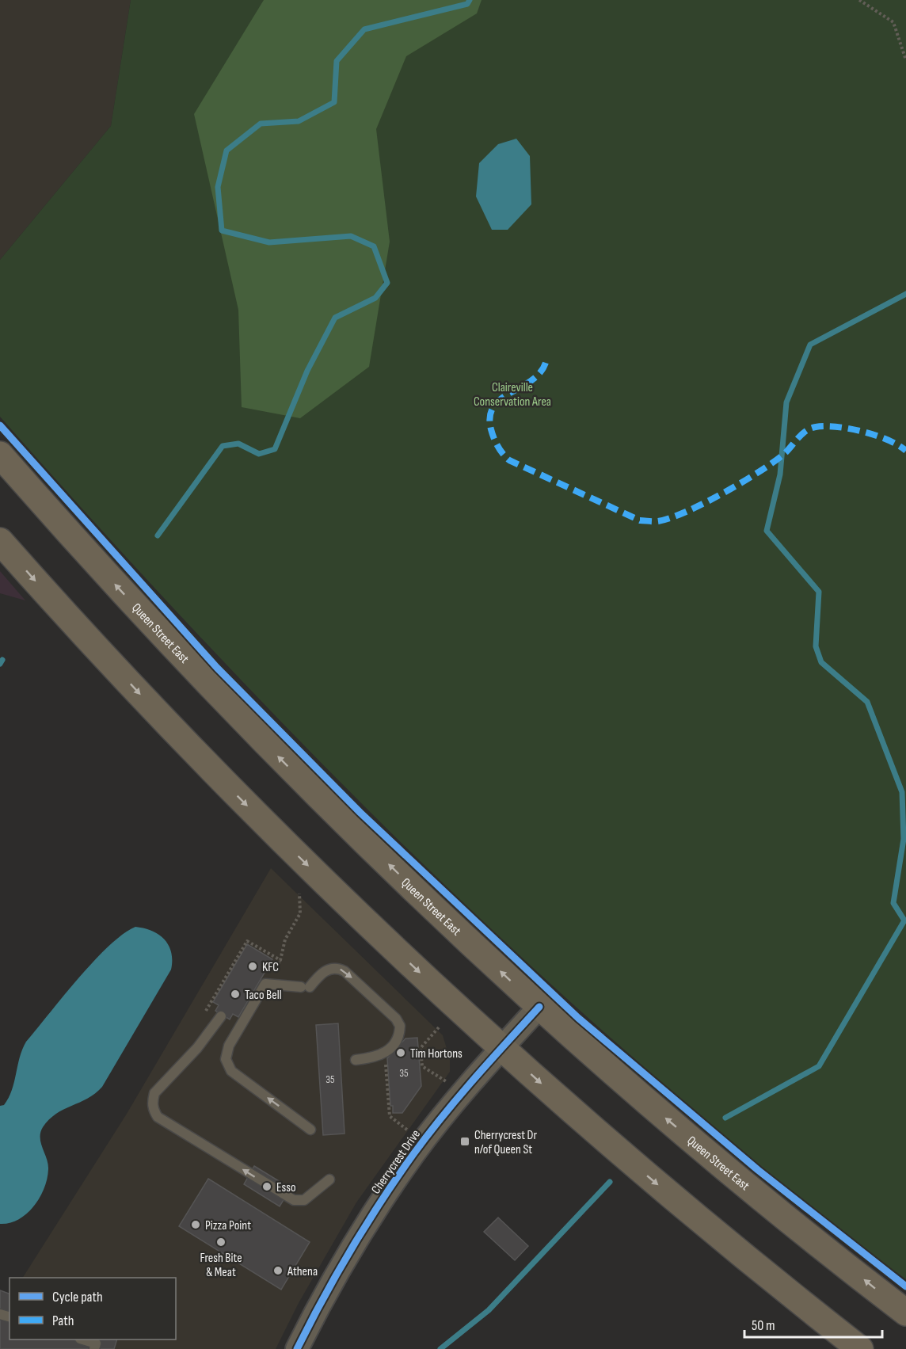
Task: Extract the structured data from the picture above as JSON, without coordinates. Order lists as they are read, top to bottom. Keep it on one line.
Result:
{"streets":{"main road":["Queen Street East"],"street":["Cherrycrest Drive"]},"crossings":[["Queen Street East","Cherrycrest Drive"]],"parks":["Claireville Conservation Area"],"places":{"other":["KFC","Taco Bell","Tim Hortons","Esso","Pizza Point","Fresh Bite & Meat","Athena"],"transit":["Cherrycrest Dr n/of Queen St"]},"house_numbers":["35","35"],"legend":["Cycle path","Path"],"scale_bar":"50 m"}
